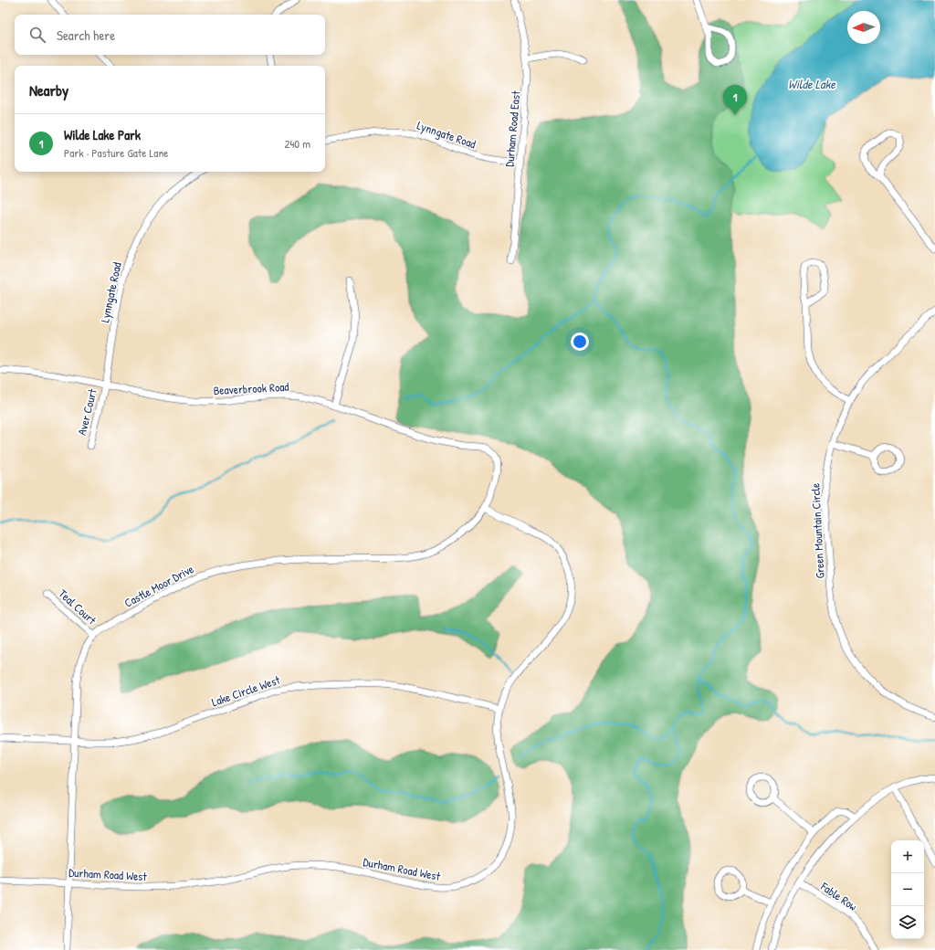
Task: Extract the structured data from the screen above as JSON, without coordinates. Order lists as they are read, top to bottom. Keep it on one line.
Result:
{"streets":{"street":["Durham Road East","Lynngate Road","Beaverbrook Road","Aver Court","Green Mountain Circle","Castle Moor Drive","Teal Court","Lake Circle West","Durham Road West","Fable Row"]},"crossings":[["Durham Road East","Lynngate Road"],["Lynngate Road","Beaverbrook Road"],["Lynngate Road","Aver Court"],["Beaverbrook Road","Aver Court"],["Beaverbrook Road","Castle Moor Drive"],["Castle Moor Drive","Teal Court"],["Castle Moor Drive","Lake Circle West"],["Castle Moor Drive","Durham Road West"],["Lake Circle West","Durham Road West"]],"water":["Wilde Lake"],"north":"left","page":{"search":"Search here","heading":"Nearby","pins":"1","list":[{"mark":"1","name":"Wilde Lake Park","note":"Park · Pasture Gate Lane","value":"240 m"}],"map_buttons":["+","−"]}}
